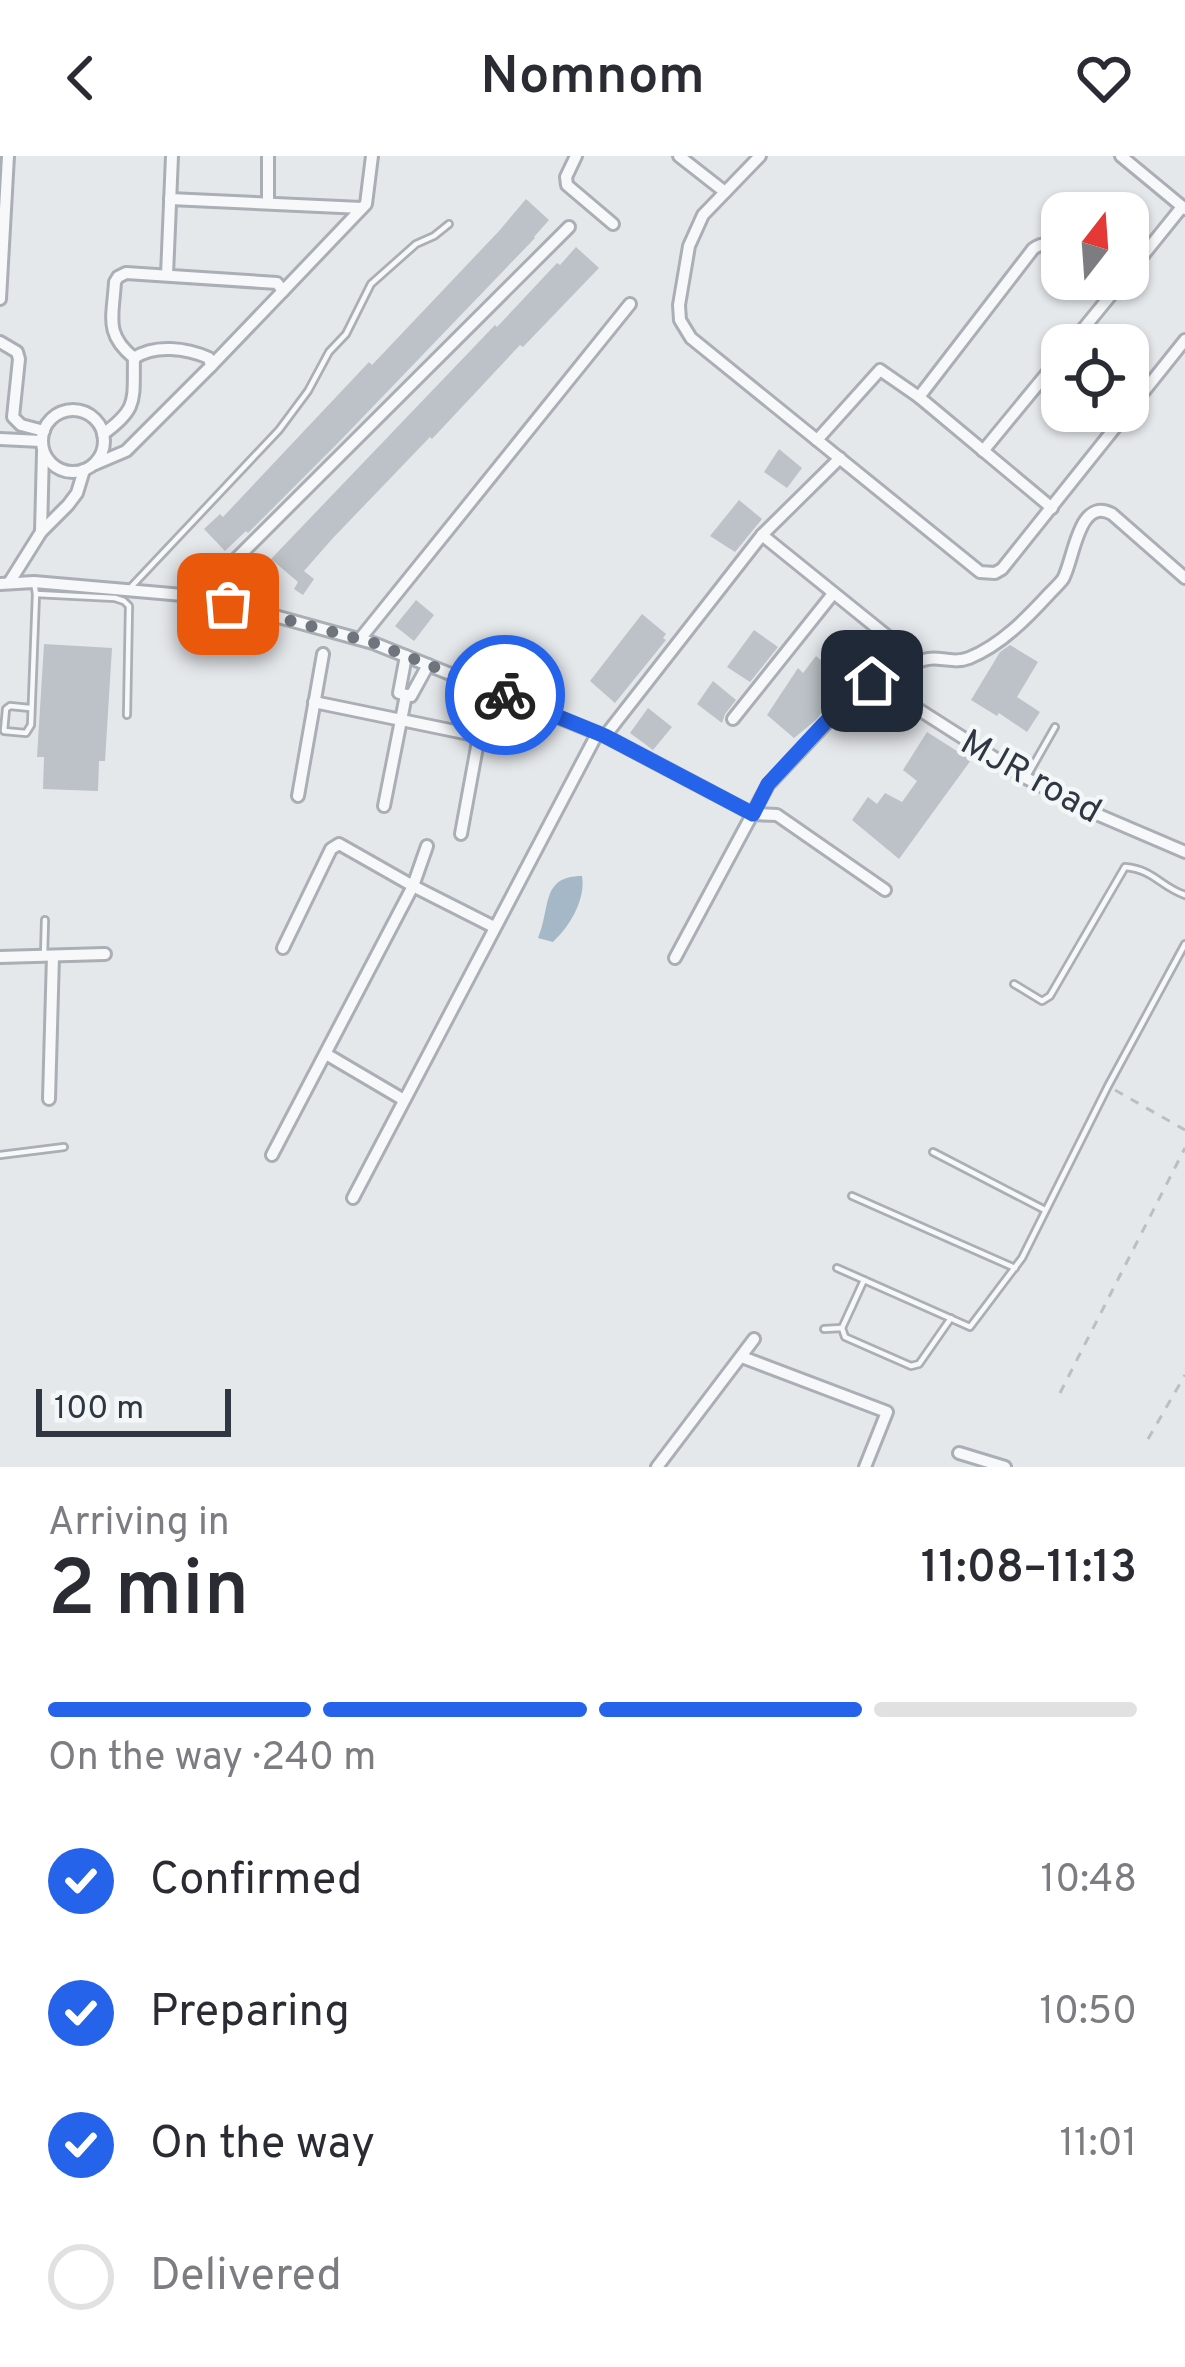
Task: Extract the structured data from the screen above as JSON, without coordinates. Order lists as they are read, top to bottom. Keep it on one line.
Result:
{"streets":{"street":["MJR road"]},"scale_bar":"100 m","north":"top","page":{"header":"Nomnom","scale":"100 m","heading":["2 min","Arriving in","11:08–11:13"],"bar":"On the way · 240 m","list":[["Confirmed","10:48"],["Preparing","10:50"],["On the way","11:01"],"Delivered"]}}
